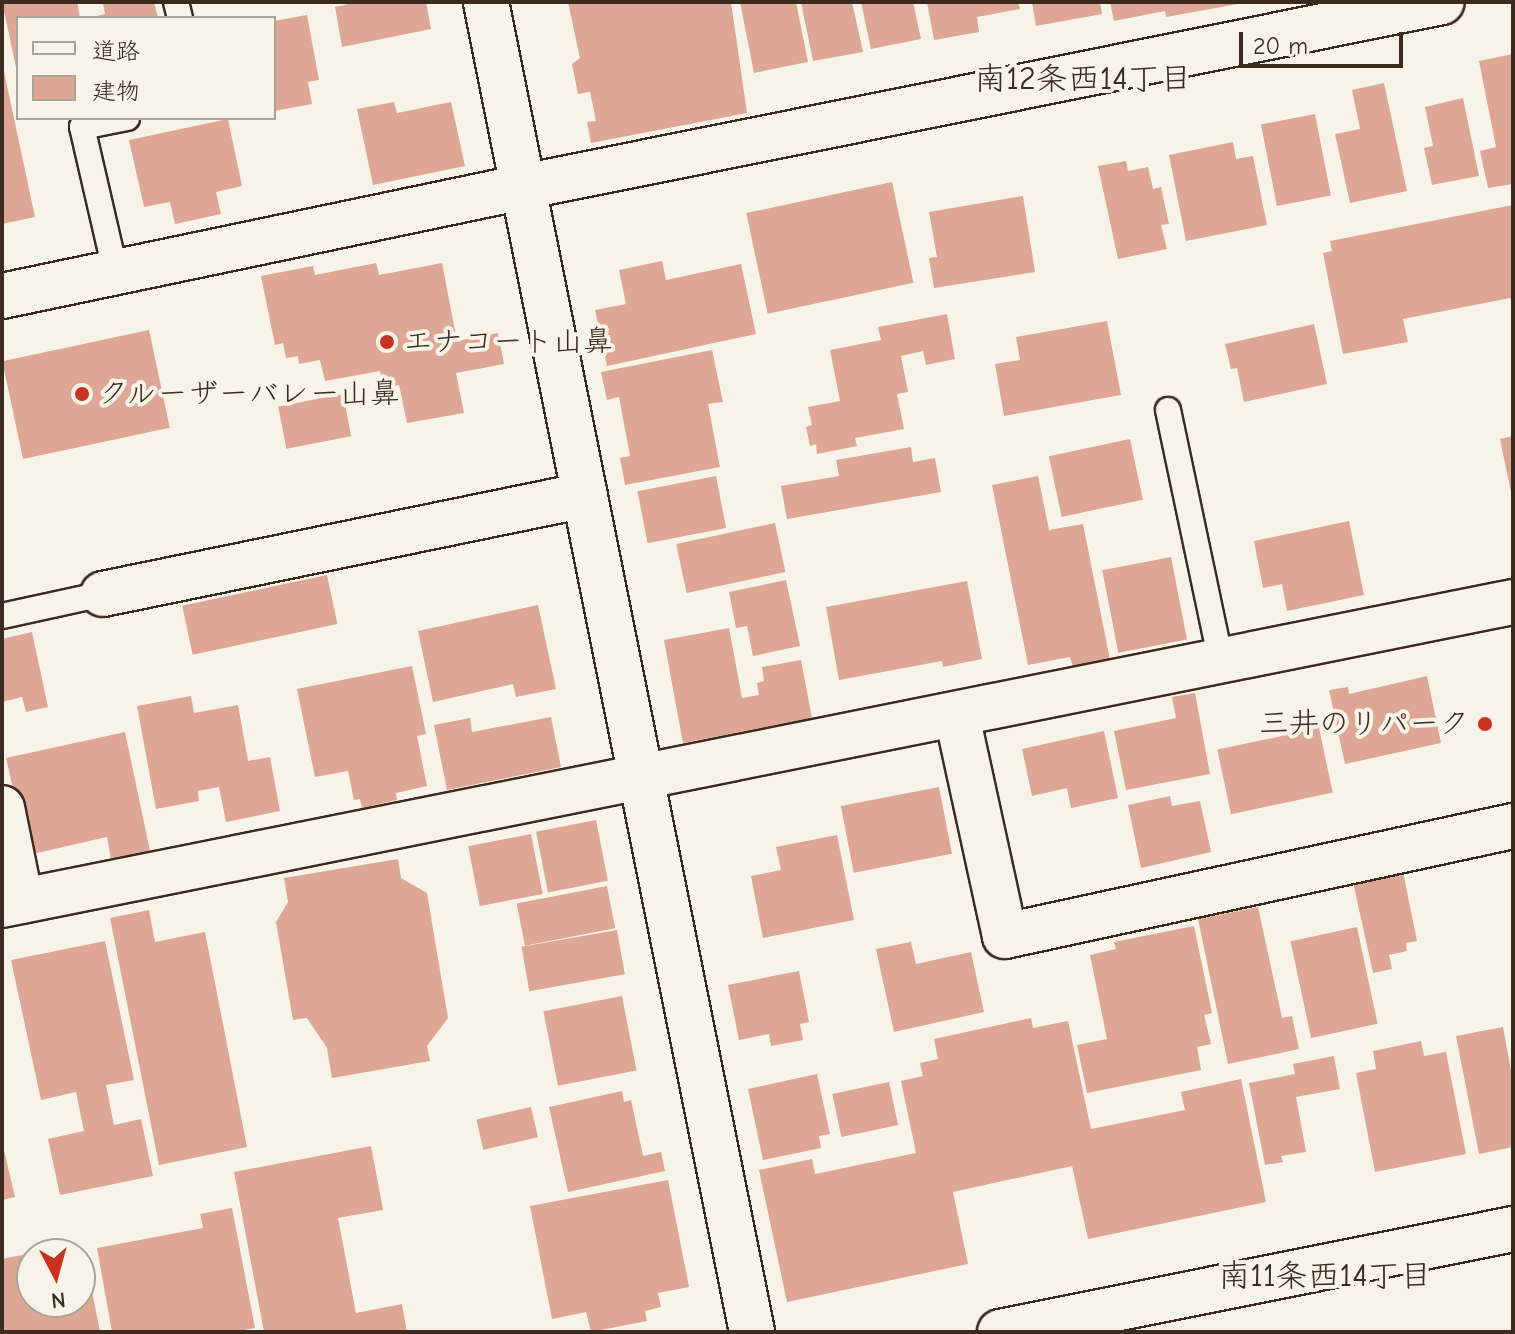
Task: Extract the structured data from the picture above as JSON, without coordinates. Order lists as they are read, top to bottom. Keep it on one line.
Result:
{"districts":["南12条西14丁目","南11条西14丁目"],"places":["エナコート山鼻","クルーザーバレー山鼻","三井のリパーク"],"legend":["道路","建物"],"scale_bar":"20 m","north":"bottom"}
